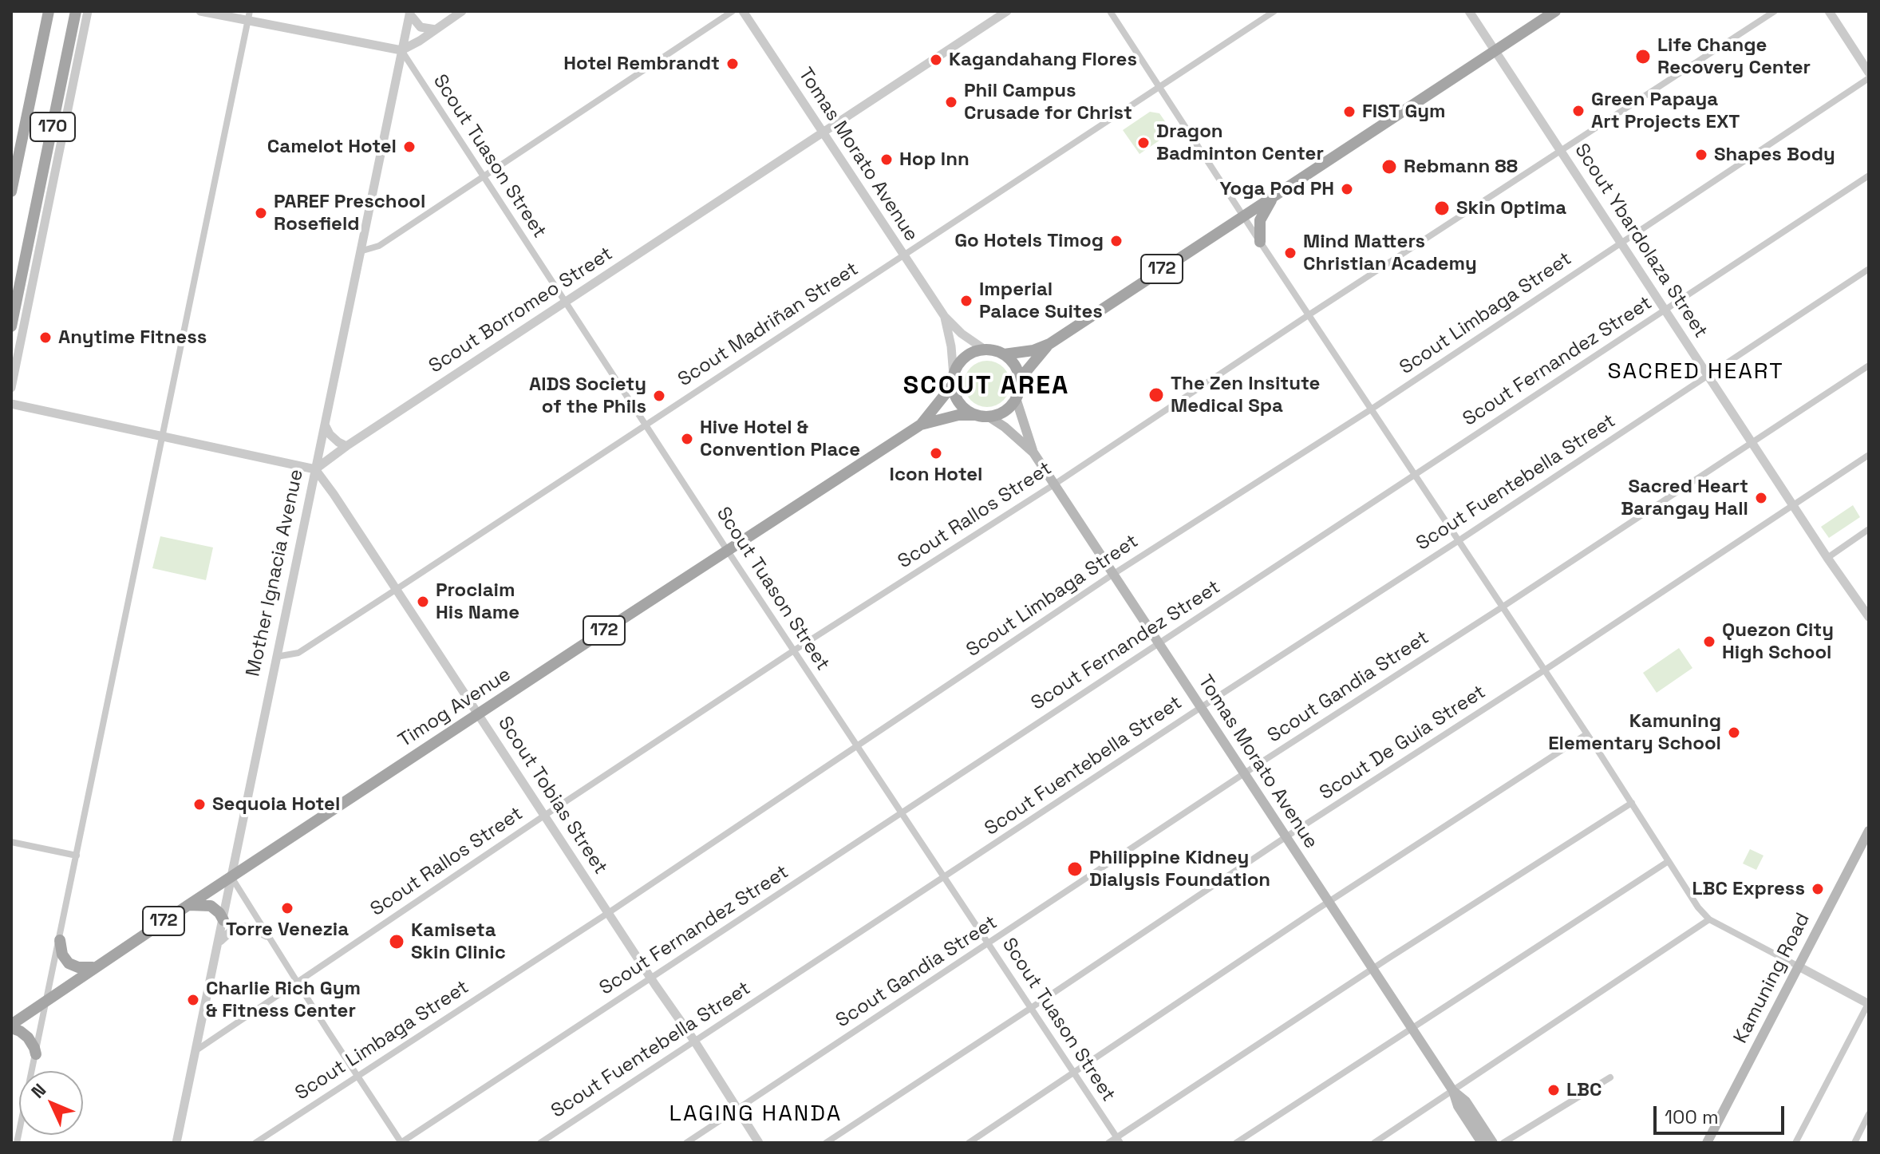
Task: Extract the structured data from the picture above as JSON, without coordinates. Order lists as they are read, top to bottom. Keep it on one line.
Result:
{"streets":{"main road":["170","Tomas Morato Avenue","172","Timog Avenue","Kamuning Road"],"street":["Scout Tuason Street","Scout Ybardolaza Street","Scout Borromeo Street","Scout Limbaga Street","Scout Madriñan Street","Scout Fernandez Street","Scout Fuentebella Street","Scout Rallos Street","Mother Ignacia Avenue","Scout Gandia Street","Scout De Guia Street","Scout Tobias Street"]},"crossings":[["Tomas Morato Avenue","172"],["Tomas Morato Avenue","Scout Borromeo Street"],["Tomas Morato Avenue","Scout Limbaga Street"],["Tomas Morato Avenue","Scout Madriñan Street"],["Tomas Morato Avenue","Scout Fernandez Street"],["Tomas Morato Avenue","Scout Fuentebella Street"],["Tomas Morato Avenue","Scout Rallos Street"],["Tomas Morato Avenue","Scout Gandia Street"],["Tomas Morato Avenue","Timog Avenue"],["Tomas Morato Avenue","Scout De Guia Street"],["Scout Tuason Street","Scout Borromeo Street"],["Scout Tuason Street","Scout Limbaga Street"],["Scout Tuason Street","Scout Madriñan Street"],["Scout Tuason Street","Scout Fernandez Street"],["Scout Tuason Street","Scout Fuentebella Street"],["Scout Tuason Street","Scout Rallos Street"],["Scout Tuason Street","Mother Ignacia Avenue"],["Scout Tuason Street","Scout Gandia Street"],["Scout Tuason Street","Timog Avenue"],["Scout Tuason Street","Scout De Guia Street"],["Scout Ybardolaza Street","172"],["Scout Ybardolaza Street","Scout Limbaga Street"],["Scout Ybardolaza Street","Scout Fernandez Street"],["Scout Ybardolaza Street","Scout Fuentebella Street"],["Scout Ybardolaza Street","Scout Rallos Street"],["Scout Ybardolaza Street","Scout Gandia Street"],["Scout Ybardolaza Street","Scout De Guia Street"],["172","Timog Avenue"],["Scout Borromeo Street","Mother Ignacia Avenue"],["Scout Borromeo Street","Scout Tobias Street"],["Scout Limbaga Street","Scout Tobias Street"],["Scout Madriñan Street","Mother Ignacia Avenue"],["Scout Madriñan Street","Scout Tobias Street"],["Scout Fernandez Street","Scout Tobias Street"],["Scout Fuentebella Street","Scout Tobias Street"],["Scout Rallos Street","Mother Ignacia Avenue"],["Scout Rallos Street","Scout Tobias Street"],["Mother Ignacia Avenue","Timog Avenue"],["Mother Ignacia Avenue","Scout Tobias Street"],["Scout Gandia Street","Scout Tobias Street"],["Timog Avenue","Scout Tobias Street"]],"districts":["SACRED HEART","SCOUT AREA","LAGING HANDA"],"places":["Life Change Recovery Center","Kagandahang Flores","Hotel Rembrandt","Phil Campus Crusade for Christ","Green Papaya Art Projects EXT","FIST Gym","Dragon Badminton Center","Camelot Hotel","Shapes Body","Hop Inn","Rebmann 88","Yoga Pod PH","Skin Optima","PAREF Preschool Rosefield","Go Hotels Timog","Mind Matters Christian Academy","Imperial Palace Suites","Anytime Fitness","The Zen Insitute Medical Spa","AIDS Society of the Phils","Hive Hotel & Convention Place","Icon Hotel","Sacred Heart Barangay Hall","Proclaim His Name","Quezon City High School","Kamuning Elementary School","Sequoia Hotel","Philippine Kidney Dialysis Foundation","LBC Express","Torre Venezia","Kamiseta Skin Clinic","Charlie Rich Gym & Fitness Center","LBC"],"scale_bar":"100 m","north":"top left"}
